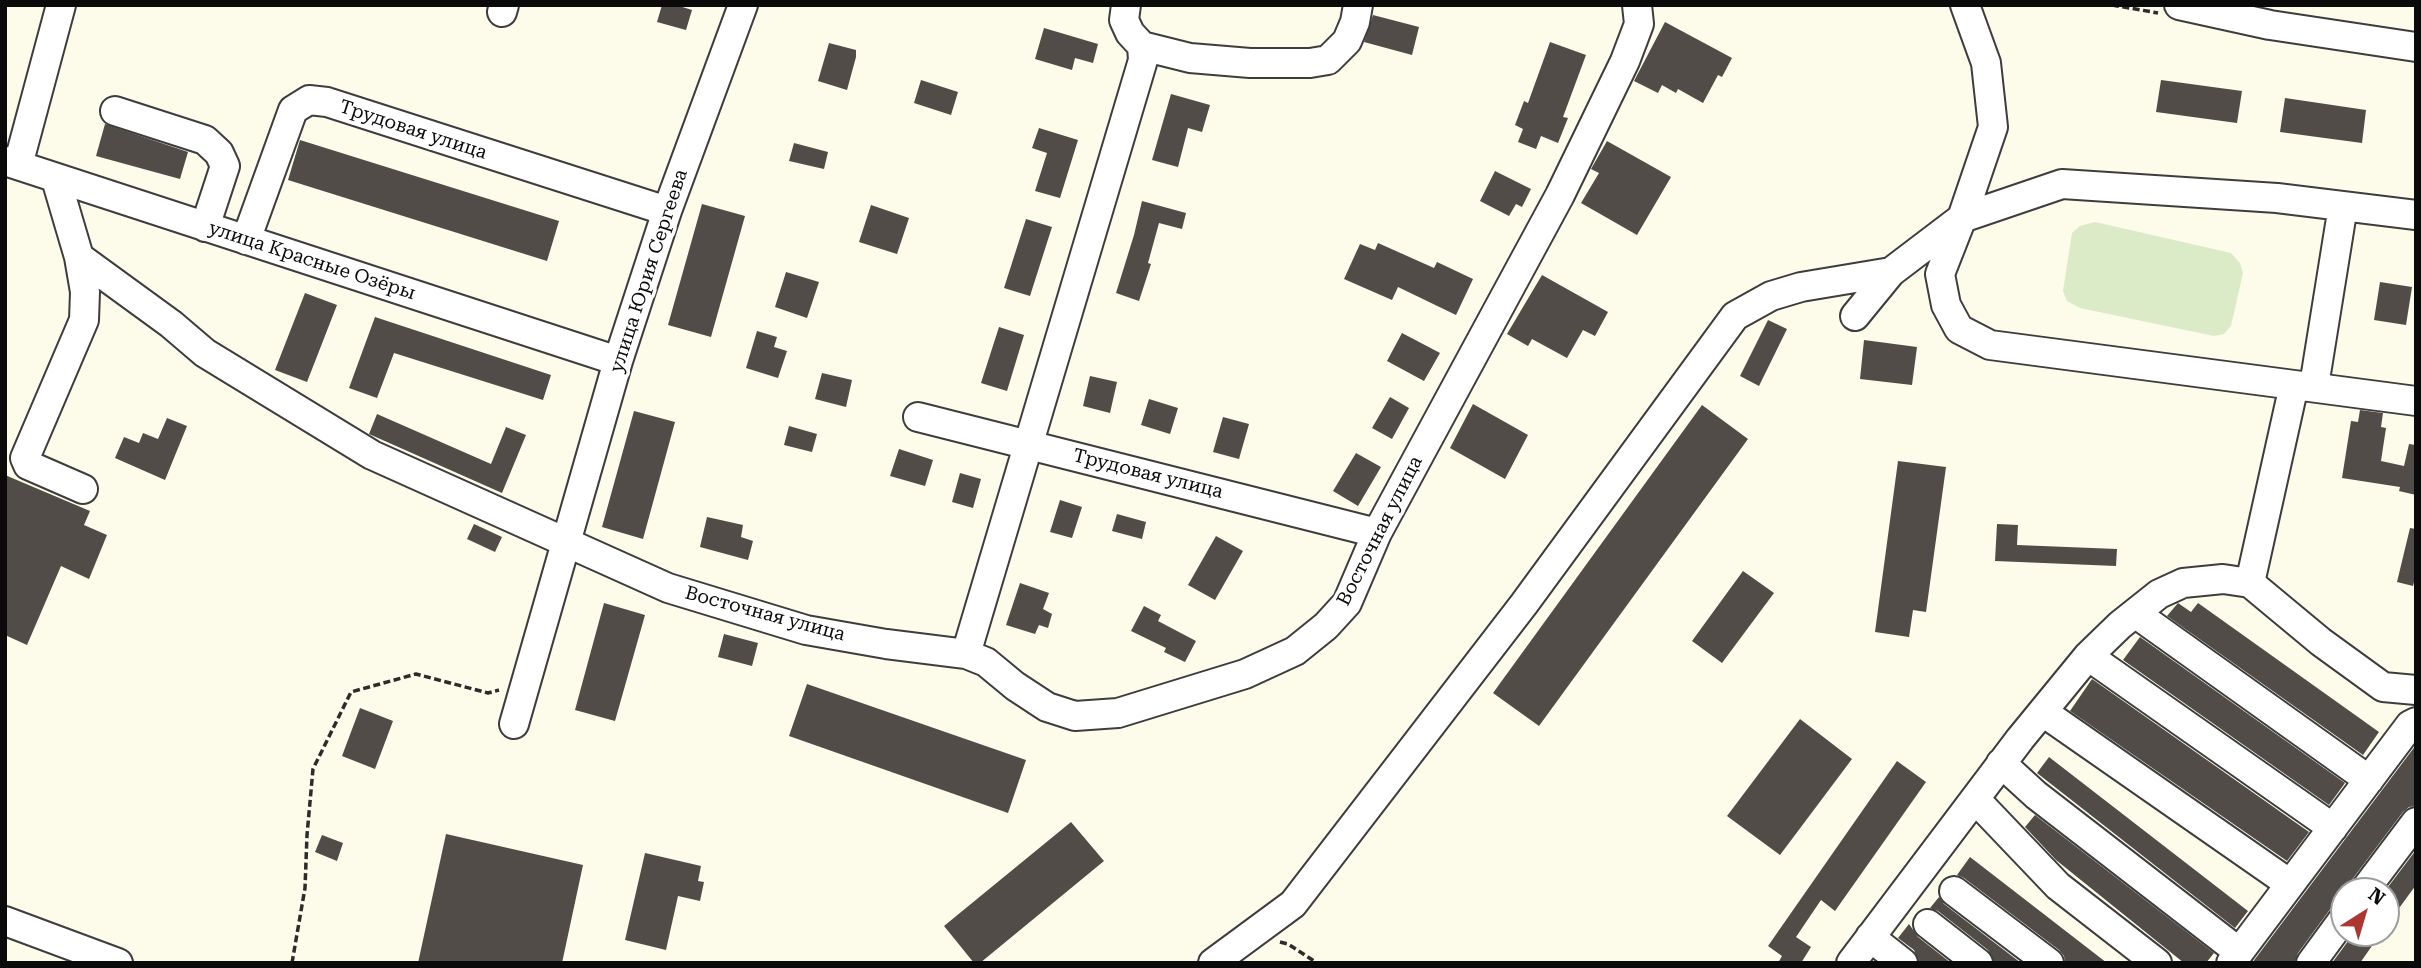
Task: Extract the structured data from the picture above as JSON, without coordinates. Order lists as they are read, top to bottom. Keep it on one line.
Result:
{"streets":{"street":["Трудовая улица","улица Красные Озёры","улица Юрия Сергеева","Восточная улица"]},"crossings":[["Трудовая улица","улица Красные Озёры"],["Трудовая улица","улица Юрия Сергеева"],["Трудовая улица","Восточная улица"],["улица Красные Озёры","улица Юрия Сергеева"],["улица Юрия Сергеева","Восточная улица"]],"north":"top right"}
